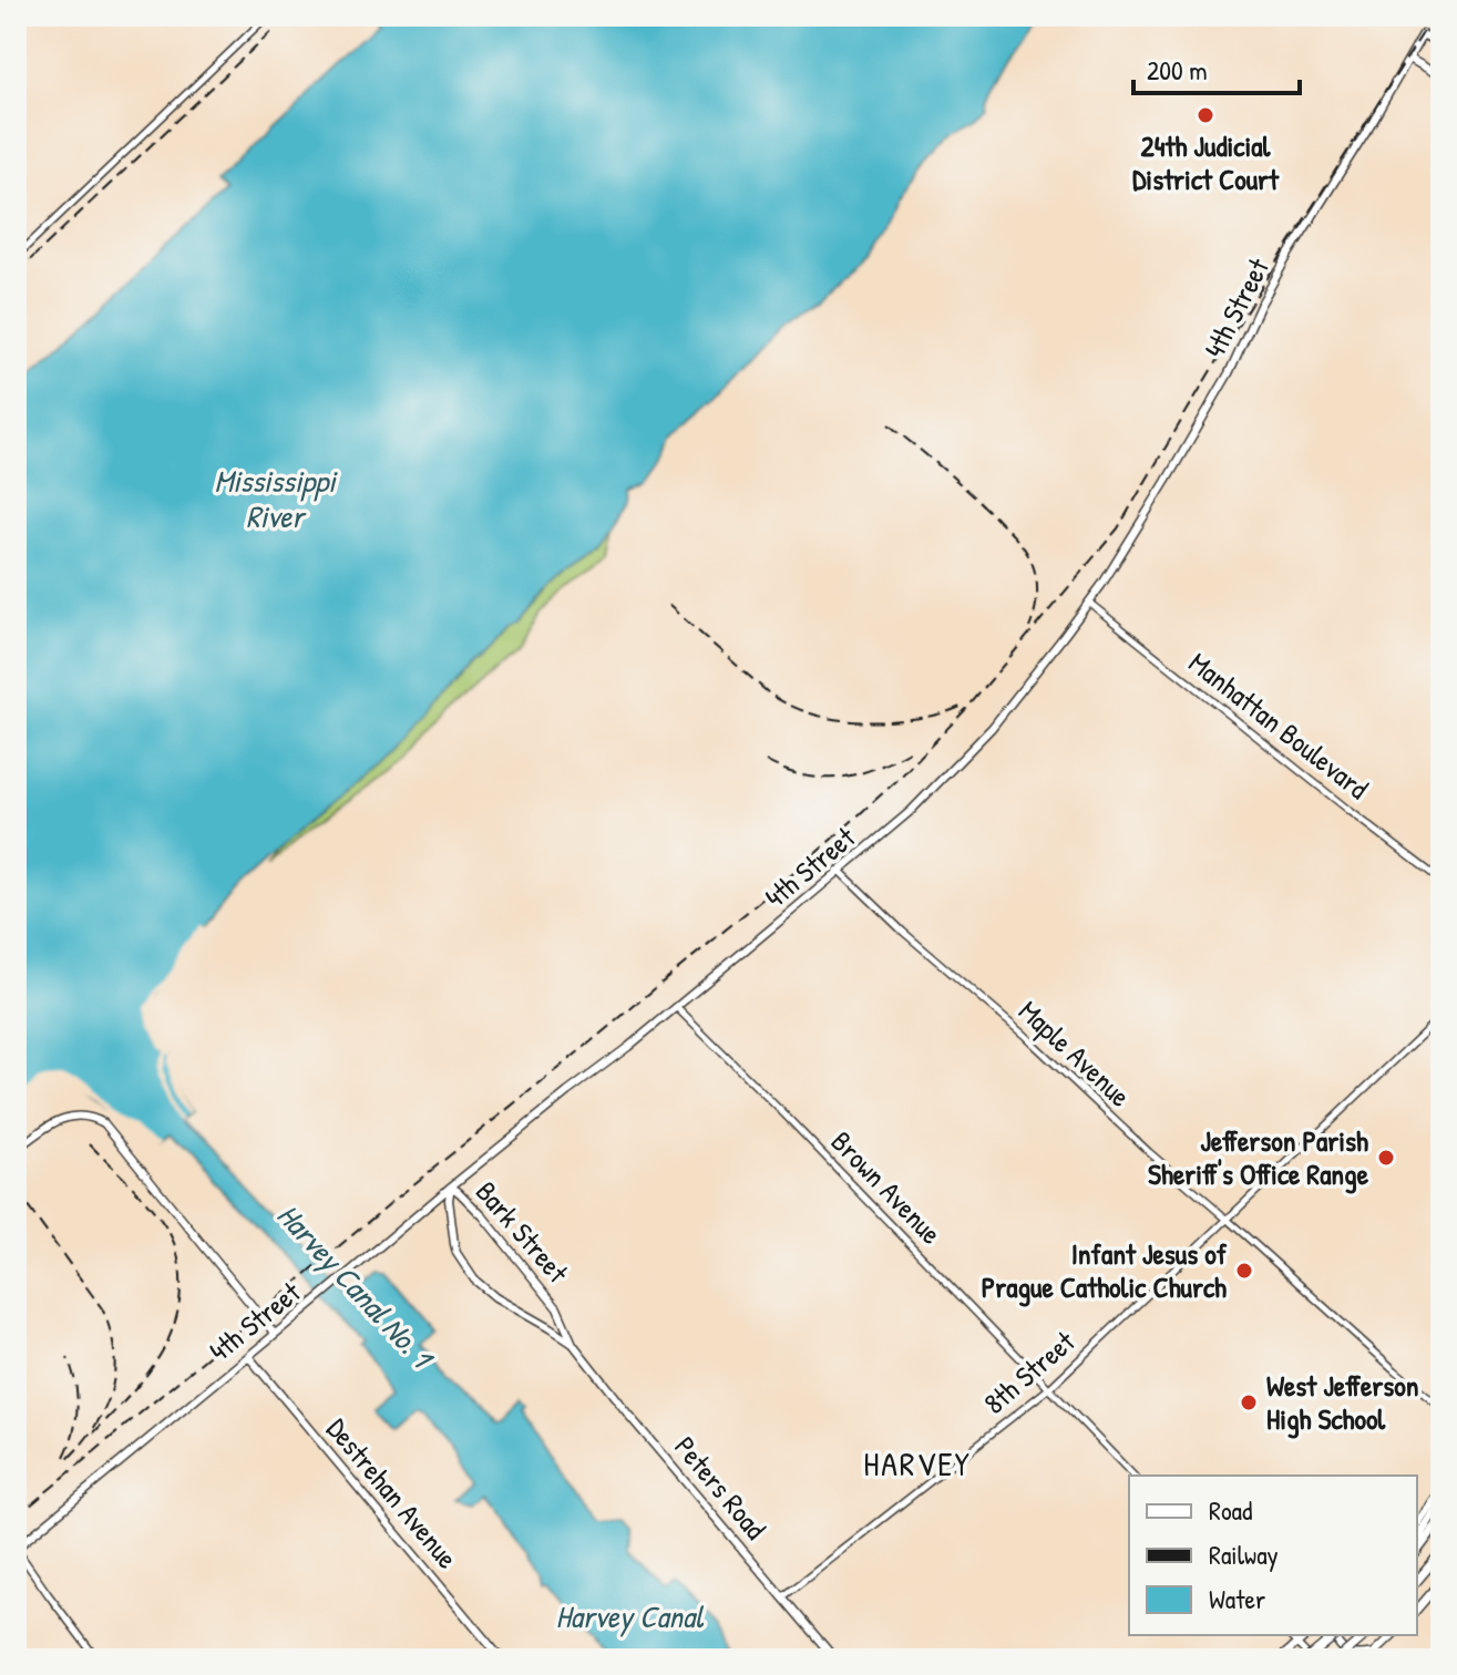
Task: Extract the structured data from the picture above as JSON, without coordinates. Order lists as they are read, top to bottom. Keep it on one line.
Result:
{"streets":{"main road":["4th Street","Bark Street","Peters Road","Destrehan Avenue"],"street":["Manhattan Boulevard","Maple Avenue","Brown Avenue","8th Street"]},"crossings":[["4th Street","Manhattan Boulevard"],["4th Street","Maple Avenue"],["4th Street","Brown Avenue"],["4th Street","Bark Street"],["4th Street","Peters Road"],["4th Street","Destrehan Avenue"],["Maple Avenue","8th Street"],["Brown Avenue","8th Street"],["Bark Street","Peters Road"],["8th Street","Peters Road"]],"districts":["HARVEY"],"water":["Mississippi River","Harvey Canal No. 1","Harvey Canal"],"places":["24th Judicial District Court","Jefferson Parish Sheriff's Office Range","Infant Jesus of Prague Catholic Church","West Jefferson High School"],"legend":["Road","Railway","Water"],"scale_bar":"200 m"}
